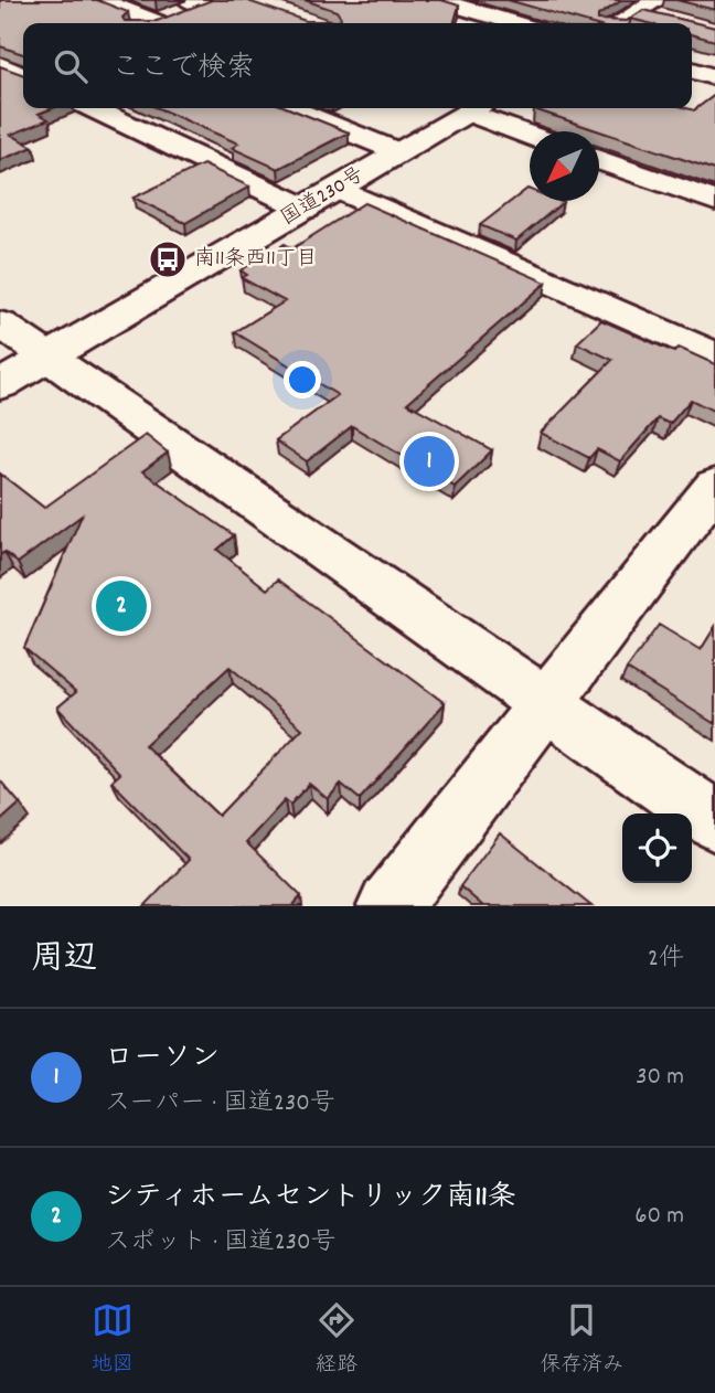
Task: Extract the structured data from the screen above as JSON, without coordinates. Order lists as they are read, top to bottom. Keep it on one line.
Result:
{"streets":{"main road":["国道230号"]},"places":{"bus stop":["南11条西11丁目"]},"north":"bottom left","page":{"search":"ここで検索","pins":["1","2"],"heading":["周辺","2件"],"list":[{"mark":"1","name":"ローソン","note":"スーパー · 国道230号","value":"30 m"},{"mark":"2","name":"シティホームセントリック南11条","note":"スポット · 国道230号","value":"60 m"}],"nav":["地図","経路","保存済み"]}}
